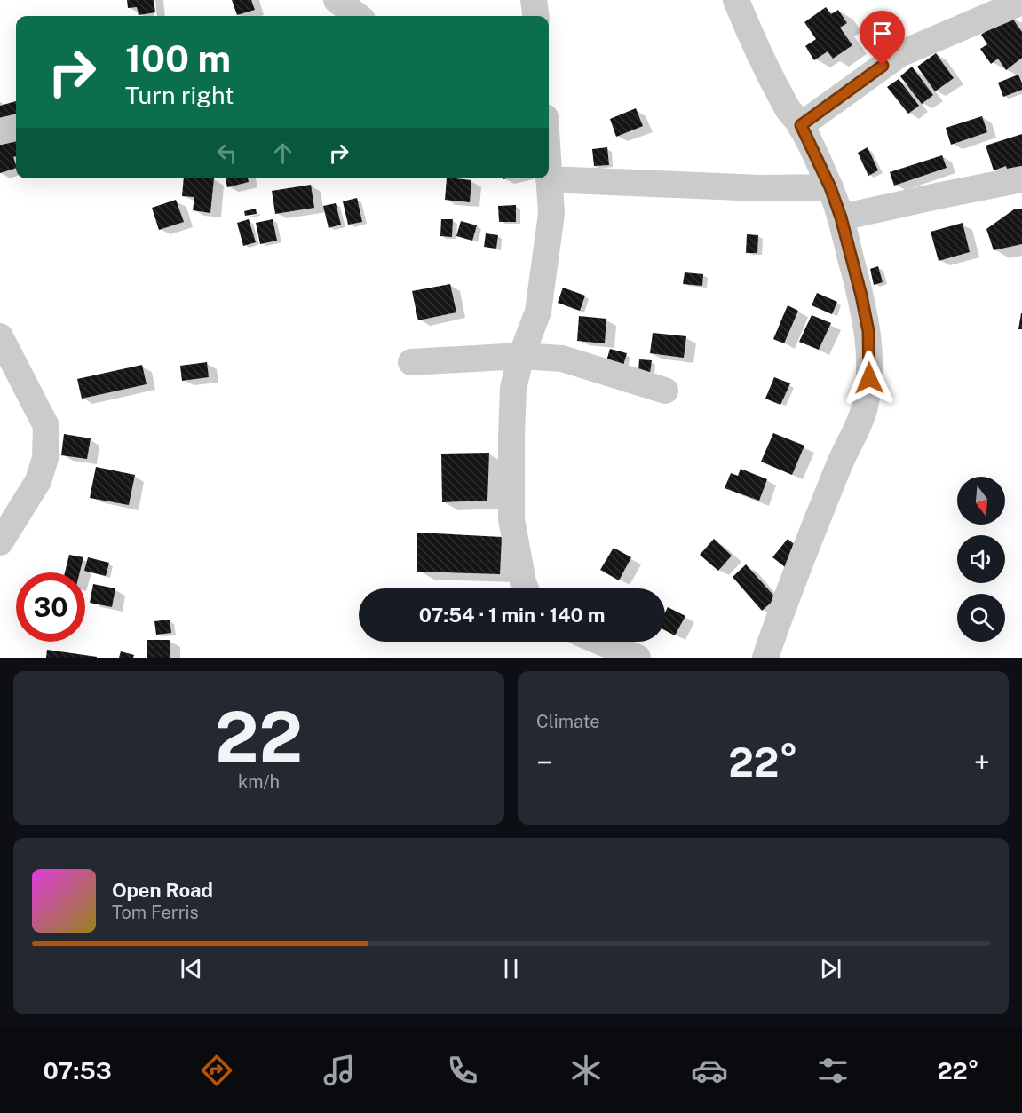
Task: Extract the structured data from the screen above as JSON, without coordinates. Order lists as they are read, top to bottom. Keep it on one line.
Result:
{"north":"bottom","page":{"turn":["100 m","Turn right"],"limit":"30","trip":"07:54 · 1 min · 140 m","tile":[["22","km/h"],"Climate"],"heat":["−","22°","+"],"song":["Open Road","Tom Ferris"],"tabs":["07:53","22°"]}}
